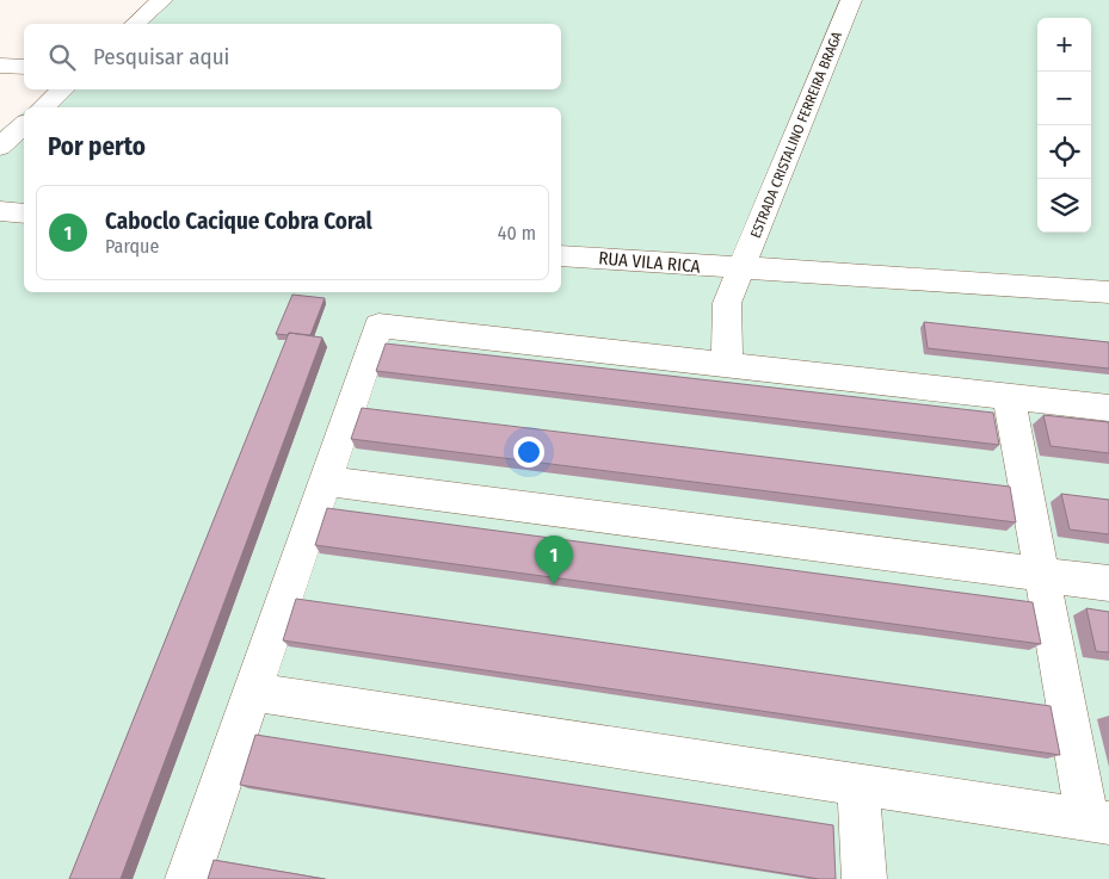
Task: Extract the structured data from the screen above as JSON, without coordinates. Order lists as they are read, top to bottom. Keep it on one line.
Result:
{"streets":{"street":["ESTRADA CRISTALINO FERREIRA BRAGA","RUA VILA RICA"]},"crossings":[["ESTRADA CRISTALINO FERREIRA BRAGA","RUA VILA RICA"]],"page":{"map_buttons":["+","−"],"search":"Pesquisar aqui","heading":"Por perto","list":[{"mark":"1","name":"Caboclo Cacique Cobra Coral","note":"Parque","value":"40 m"}],"pins":"1"}}
